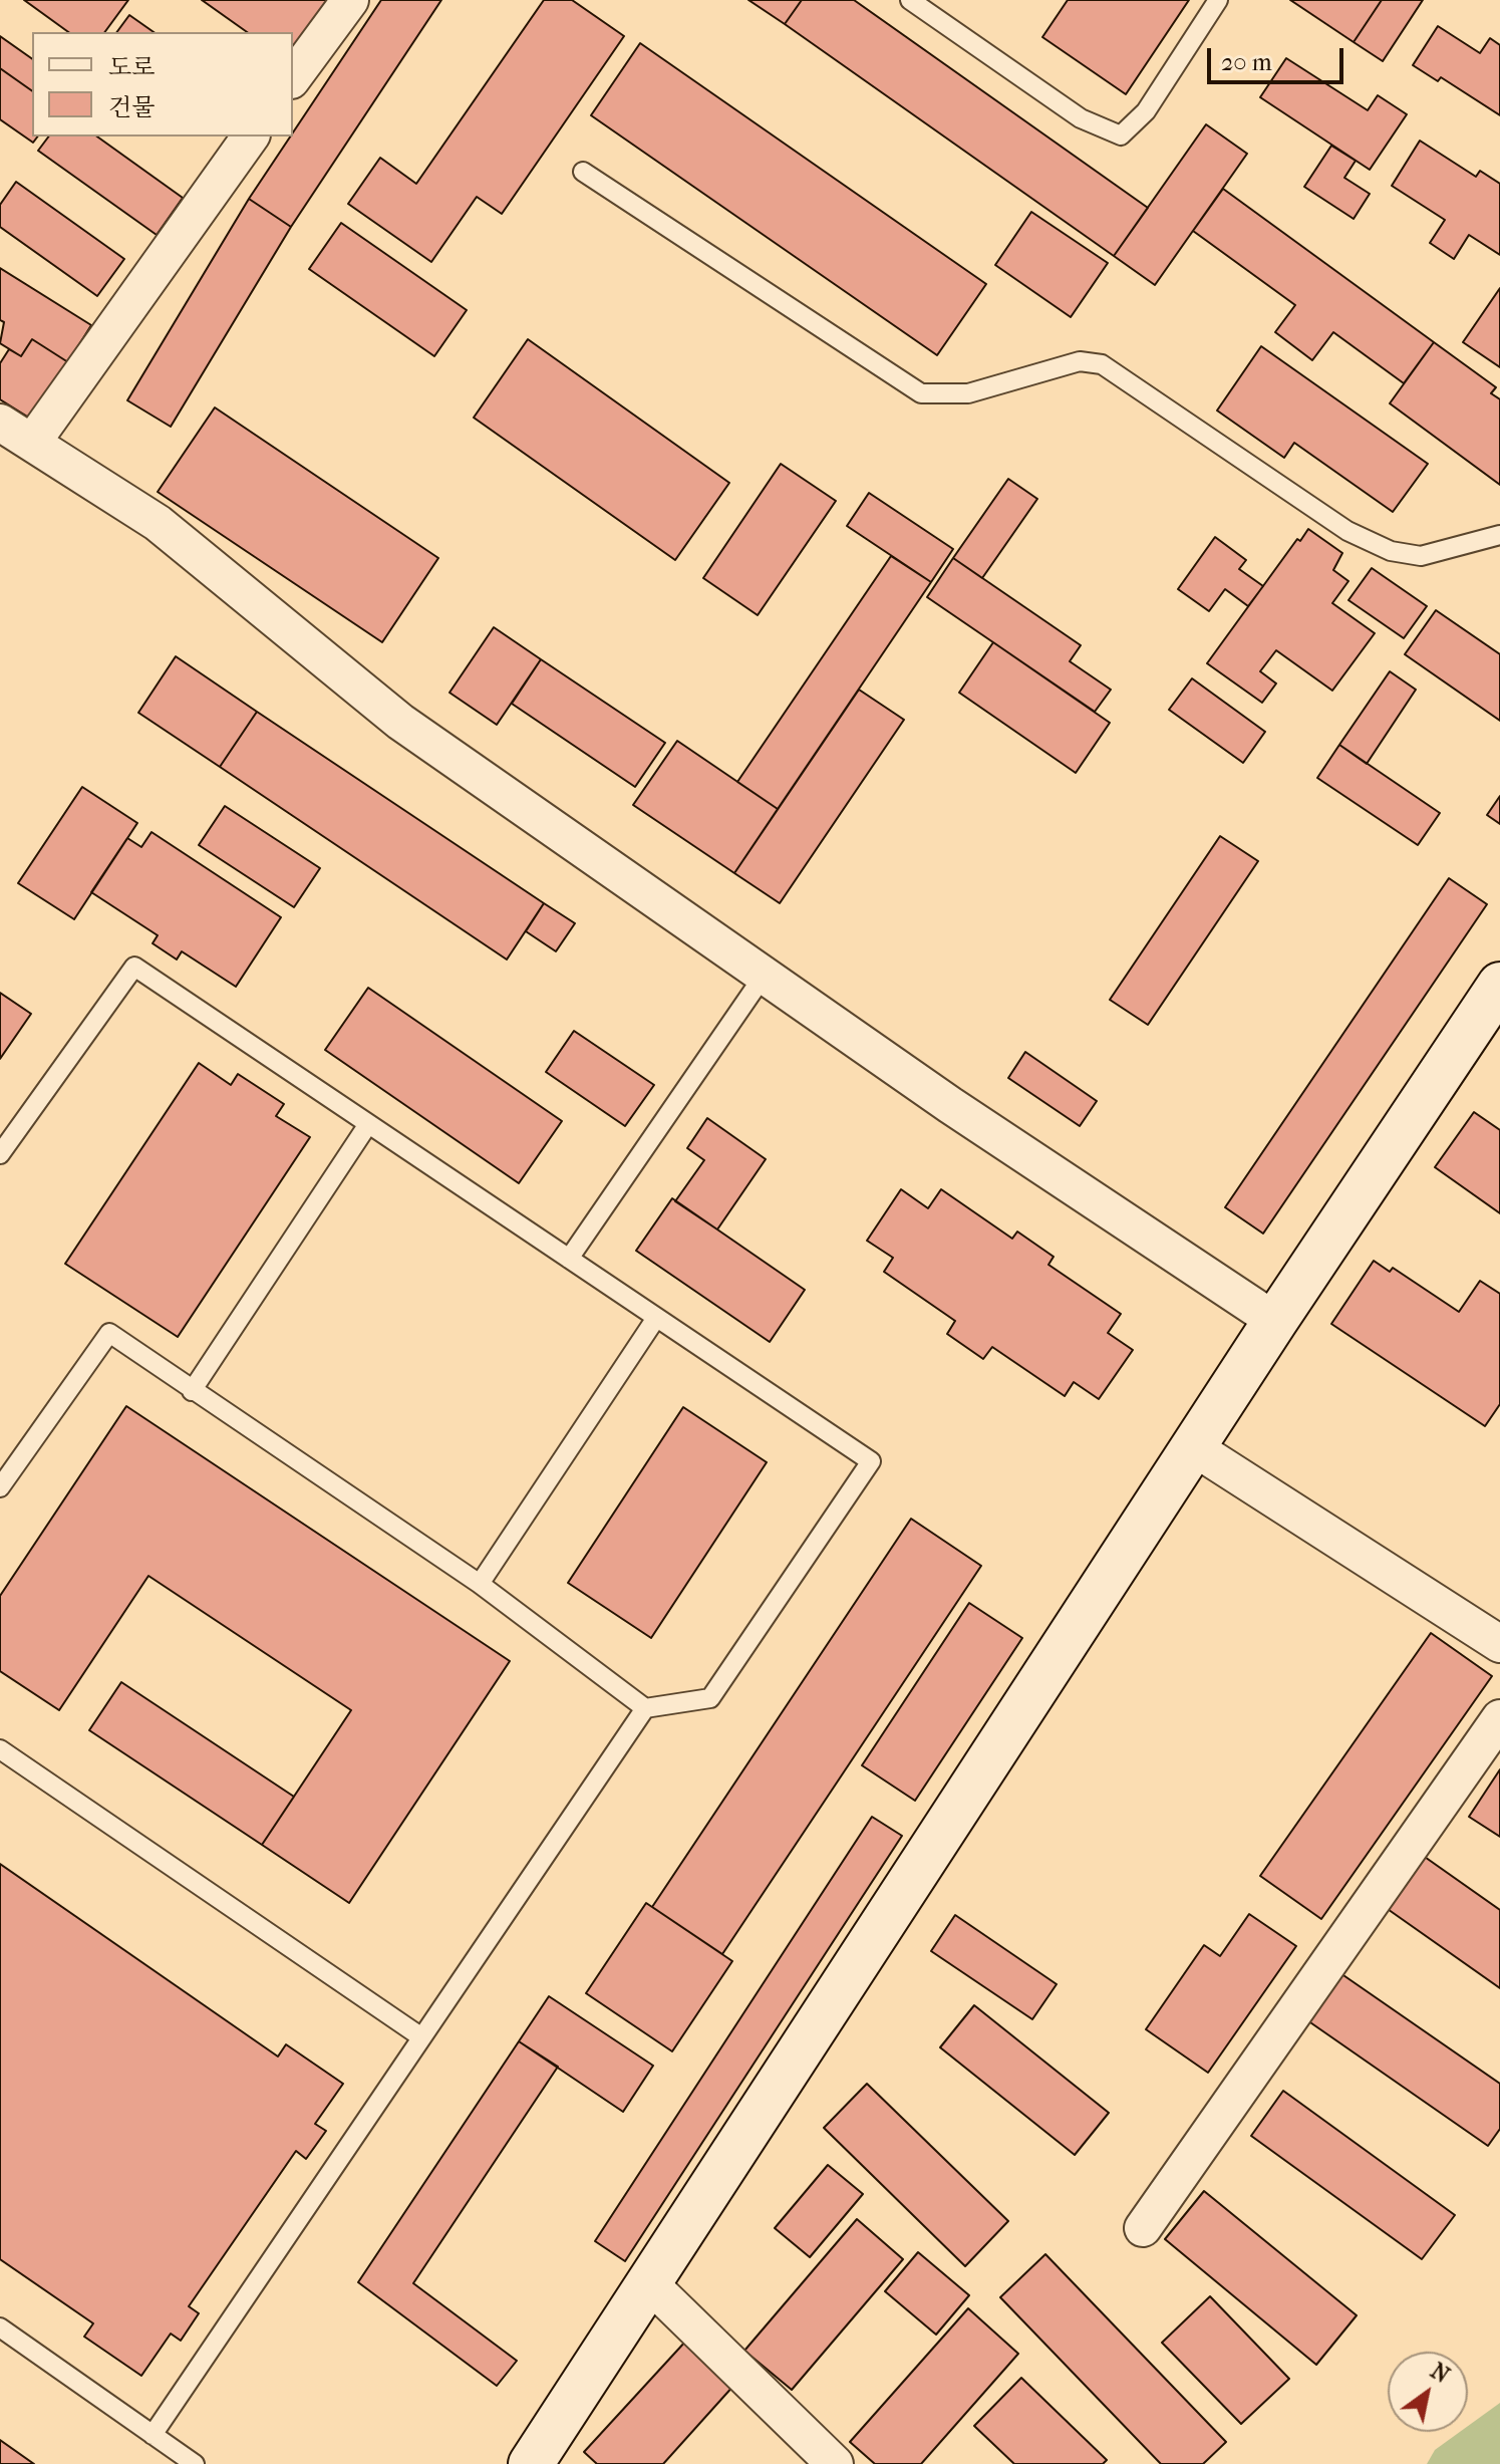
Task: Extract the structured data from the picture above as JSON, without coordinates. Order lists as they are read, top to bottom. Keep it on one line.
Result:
{"legend":["도로","건물"],"scale_bar":"20 m","north":"top right"}
